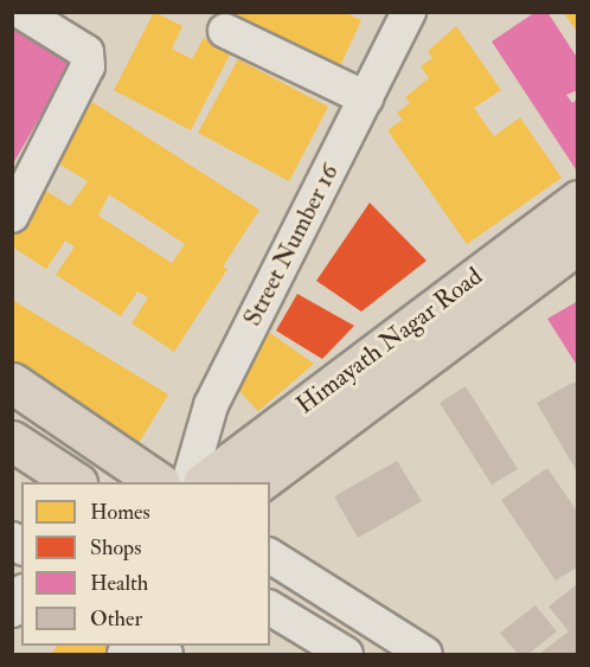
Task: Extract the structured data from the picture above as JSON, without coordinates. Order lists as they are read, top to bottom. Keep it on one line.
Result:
{"streets":{"main road":["Himayath Nagar Road"],"street":["Street Number 16"]},"legend":["Homes","Shops","Health","Other"]}
